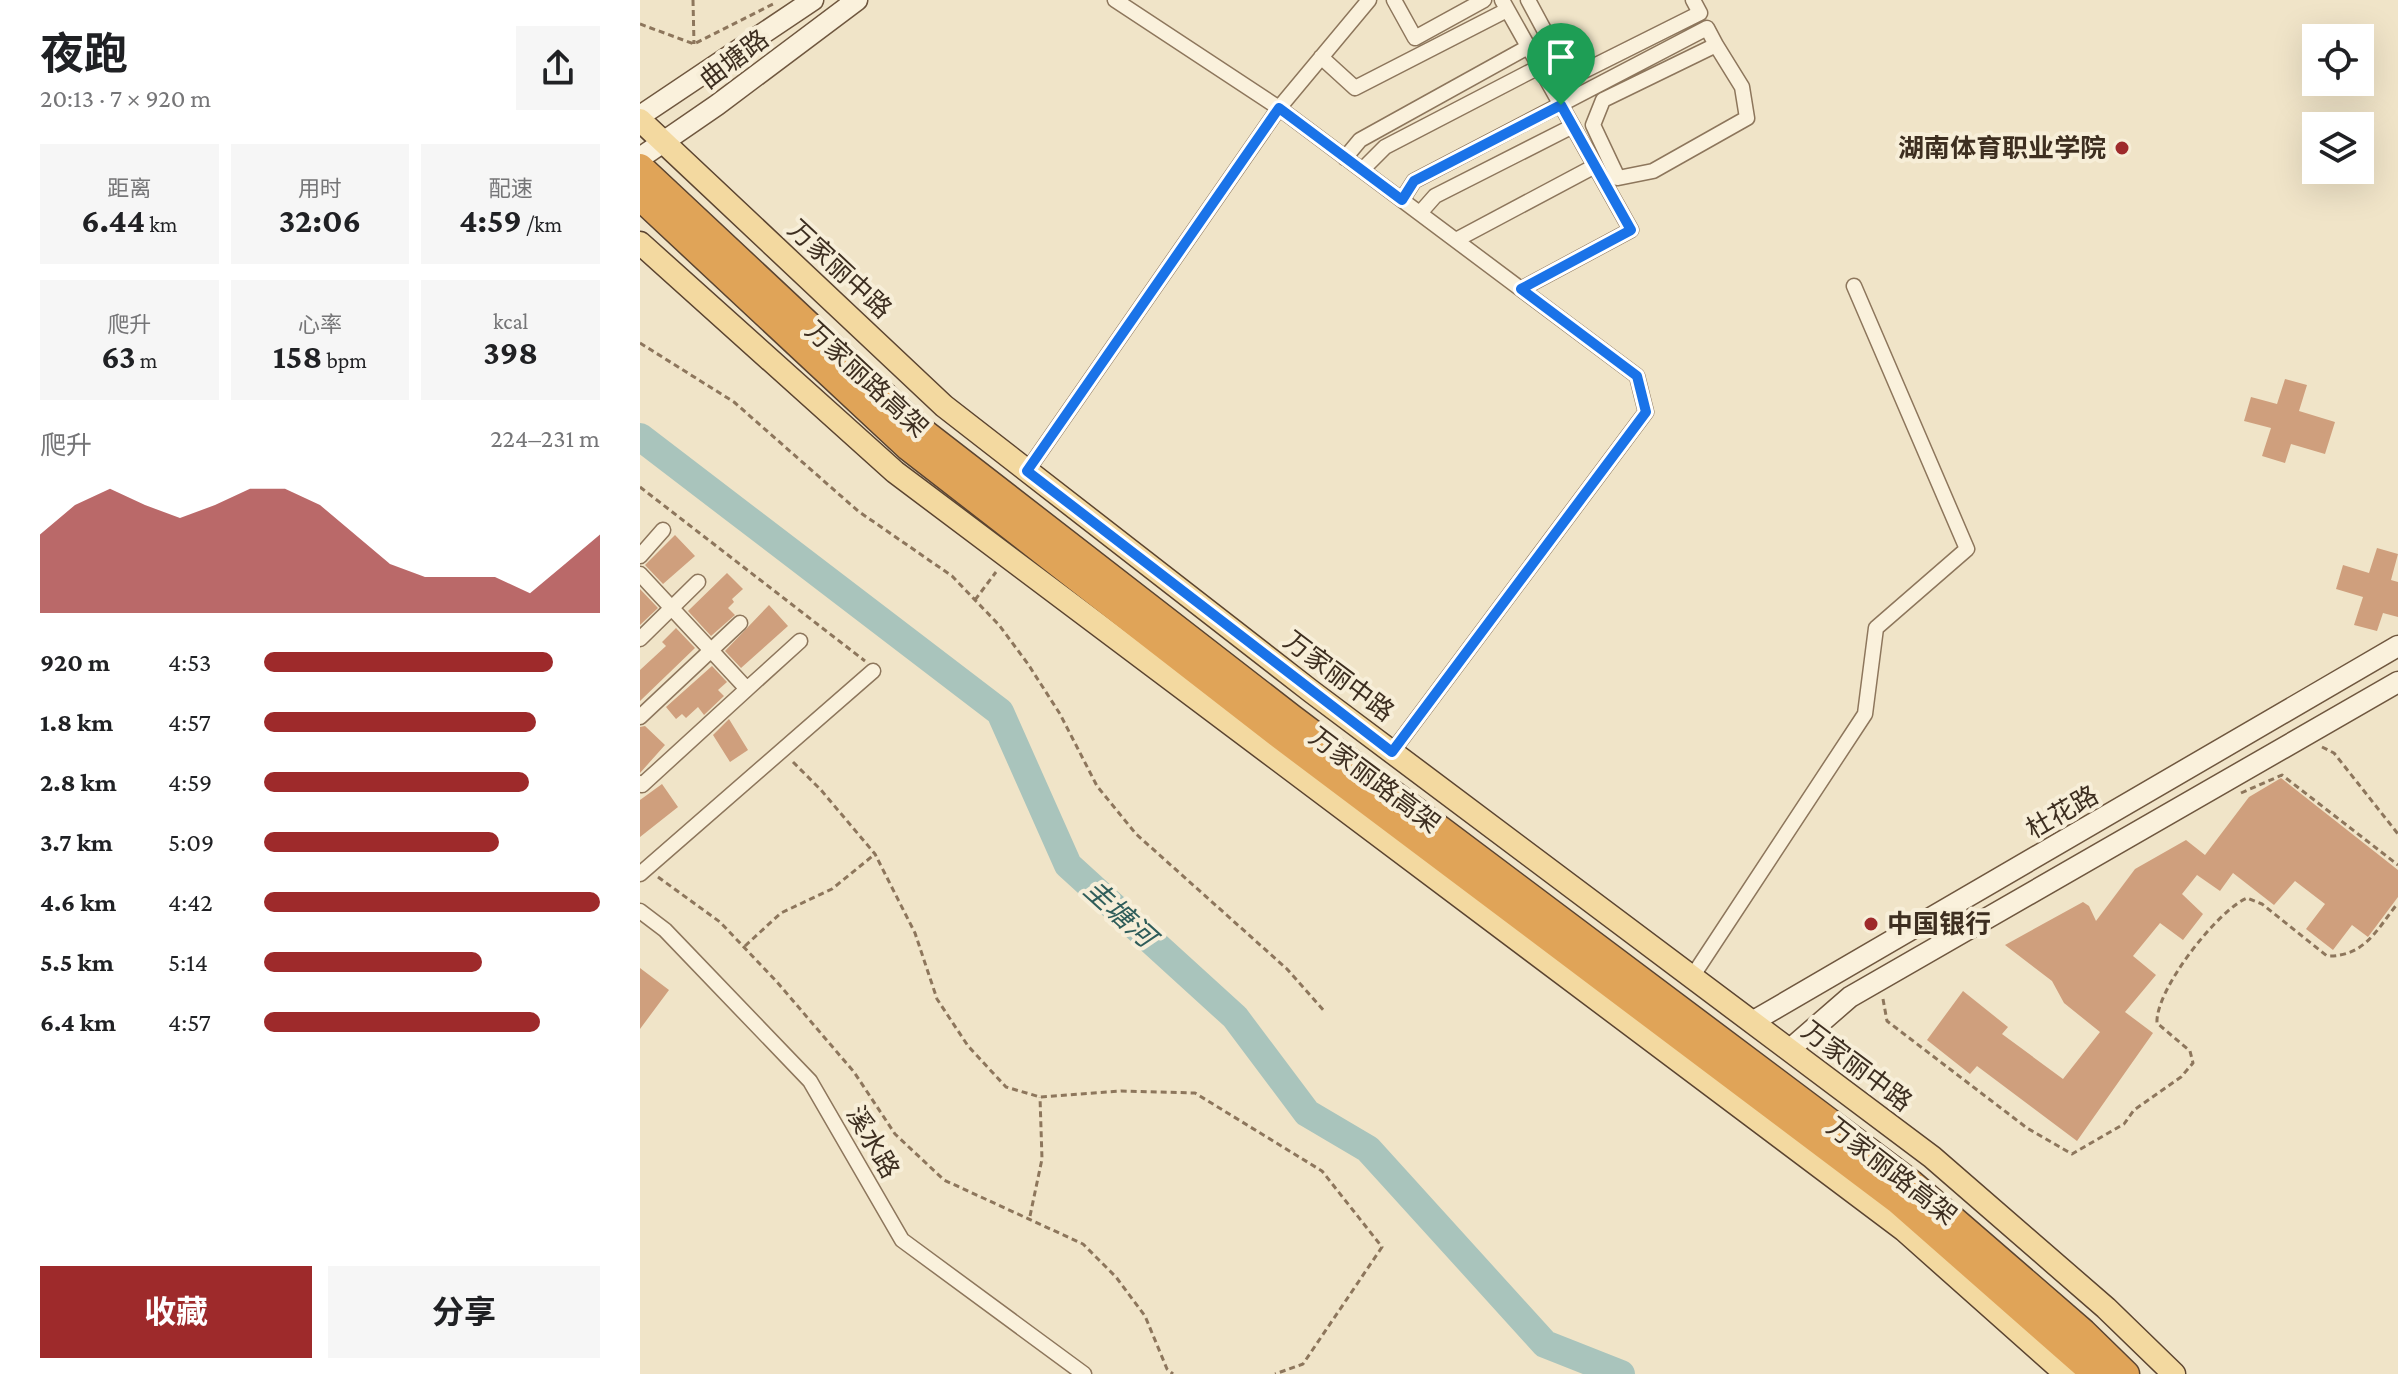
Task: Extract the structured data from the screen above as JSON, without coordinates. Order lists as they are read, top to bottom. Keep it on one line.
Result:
{"streets":{"highway":["万家丽路高架"],"main road":["万家丽中路"],"street":["曲塘路","杜花路","溪水路"]},"crossings":[["曲塘路","万家丽中路"],["万家丽中路","杜花路"]],"water":["圭塘河"],"places":["湖南体育职业学院","中国银行"],"page":{"heading":["夜跑","20:13 · 7 × 920 m"],"stats":[["距离","6.44 km"],["用时","32:06"],["配速","4:59 /km"],["爬升","63 m"],["心率","158 bpm"],["kcal","398"]],"chart":["爬升","224–231 m"],"list":[{"name":"920 m","note":"4:53"},{"name":"1.8 km","note":"4:57"},{"name":"2.8 km","note":"4:59"},{"name":"3.7 km","note":"5:09"},{"name":"4.6 km","note":"4:42"},{"name":"5.5 km","note":"5:14"},{"name":"6.4 km","note":"4:57"}],"buttons":["收藏","分享"]}}
